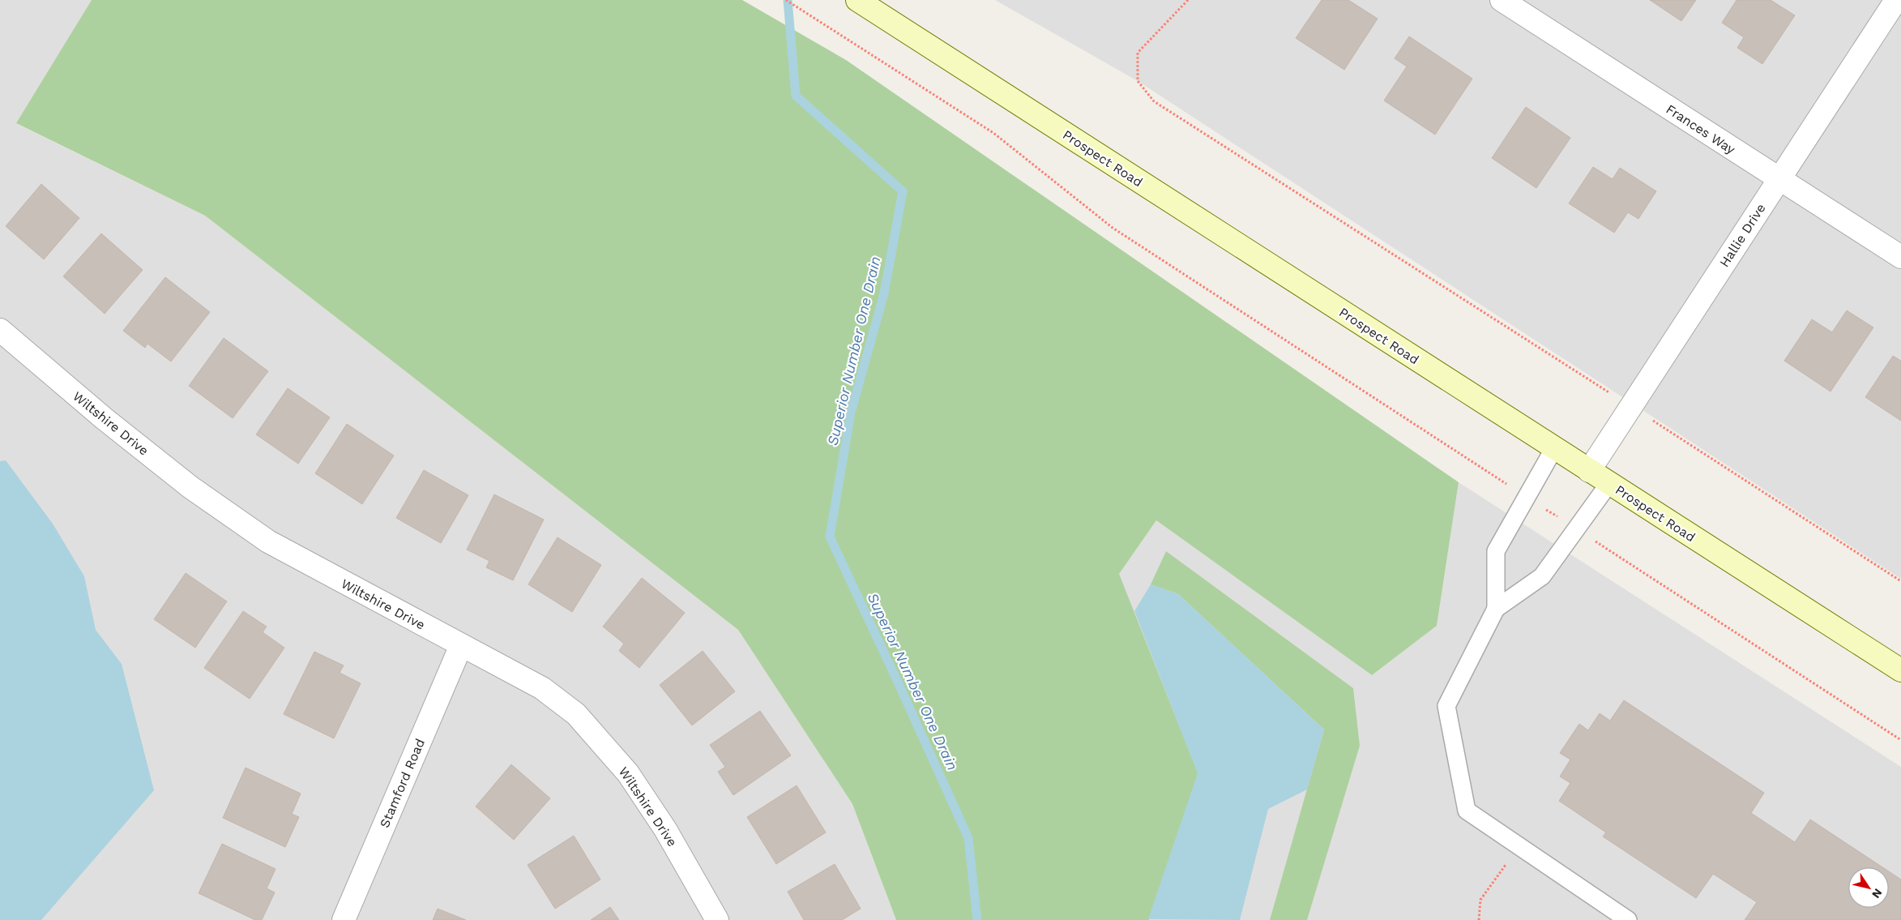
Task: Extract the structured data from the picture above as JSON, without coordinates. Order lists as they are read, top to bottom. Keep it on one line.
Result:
{"streets":{"main road":["Prospect Road"],"street":["Frances Way","Hallie Drive","Wiltshire Drive","Stamford Road"]},"crossings":[["Frances Way","Hallie Drive"],["Prospect Road","Hallie Drive"],["Wiltshire Drive","Stamford Road"]],"water":["Superior Number One Drain"],"north":"bottom right"}
